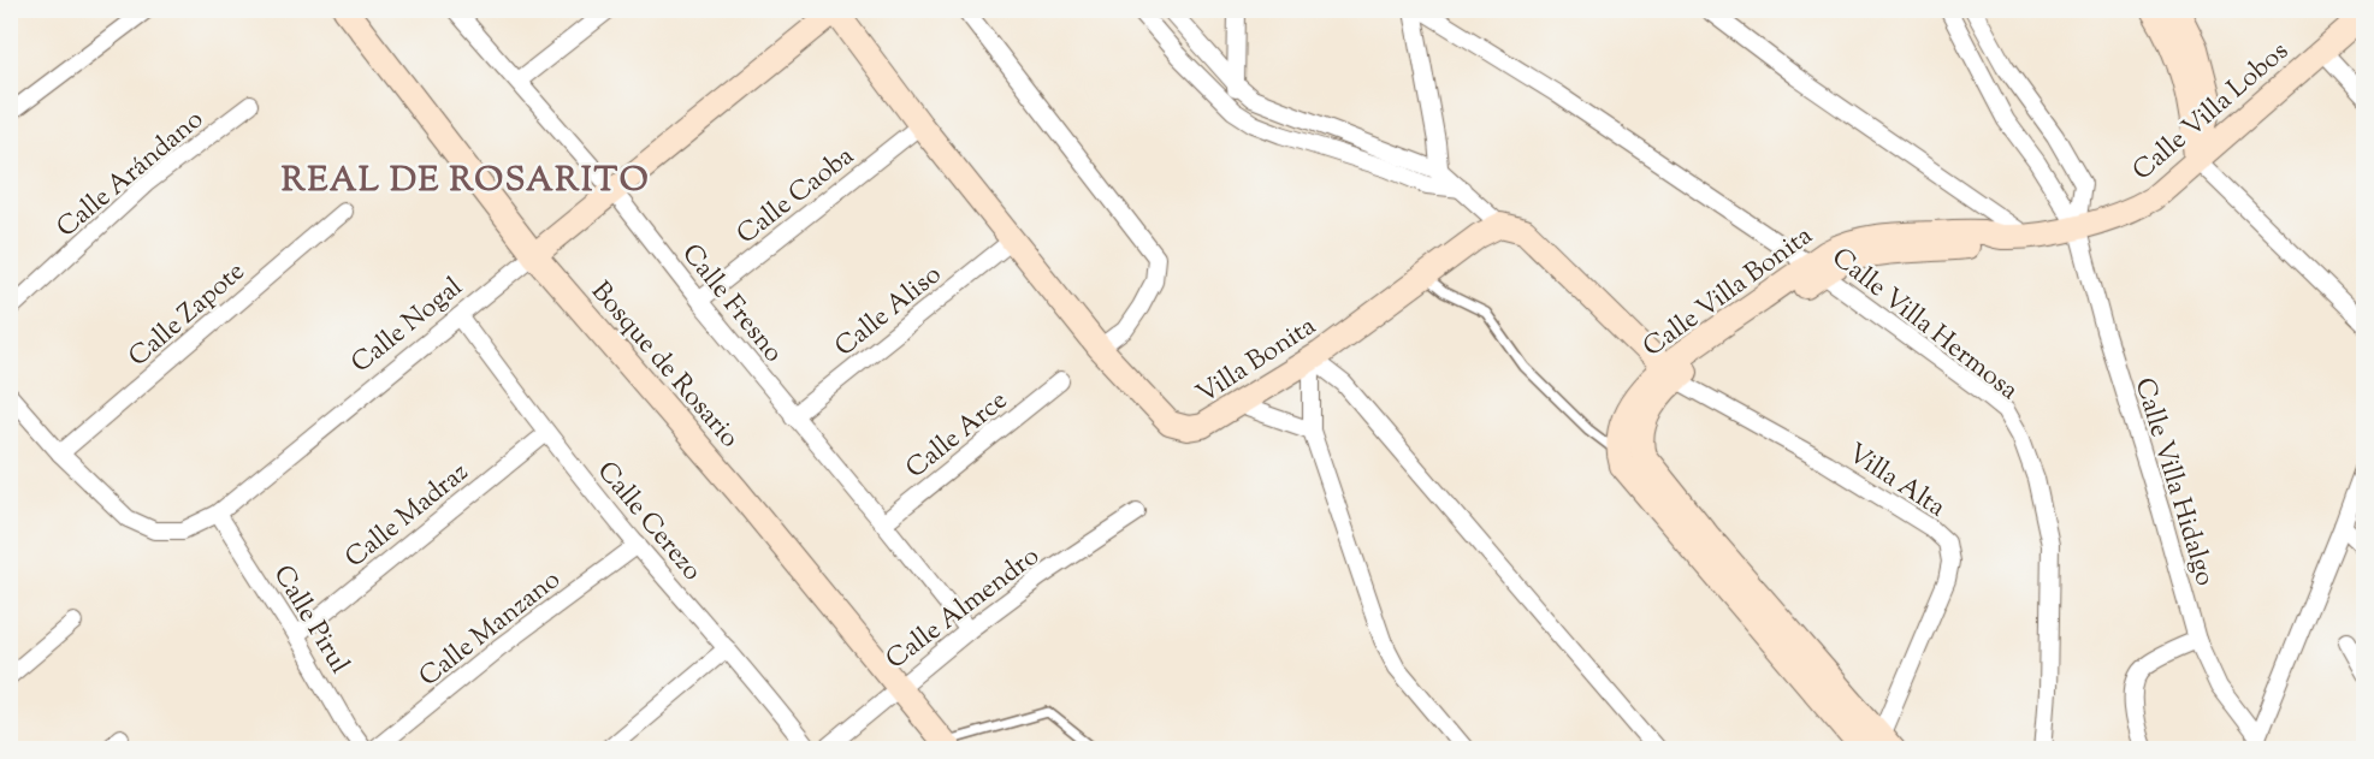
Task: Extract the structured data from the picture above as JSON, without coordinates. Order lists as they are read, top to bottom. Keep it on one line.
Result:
{"streets":{"main road":["Calle Villa Lobos","Calle Villa Bonita","Calle Nogal","Villa Bonita","Bosque de Rosario"],"street":["Calle Arándano","Calle Caoba","Calle Fresno","Calle Aliso","Calle Zapote","Calle Villa Hermosa","Calle Arce","Villa Alta","Calle Villa Hidalgo","Calle Madraz","Calle Cerezo","Calle Almendro","Calle Pirul","Calle Manzano"]},"crossings":[["Calle Villa Lobos","Calle Villa Bonita"],["Calle Villa Lobos","Calle Villa Hidalgo"],["Calle Caoba","Calle Fresno"],["Calle Caoba","Villa Bonita"],["Calle Villa Bonita","Calle Villa Hermosa"],["Calle Villa Bonita","Villa Alta"],["Calle Villa Bonita","Calle Villa Hidalgo"],["Calle Fresno","Calle Aliso"],["Calle Fresno","Calle Nogal"],["Calle Fresno","Calle Arce"],["Calle Fresno","Calle Almendro"],["Calle Aliso","Villa Bonita"],["Calle Zapote","Calle Nogal"],["Calle Nogal","Villa Bonita"],["Calle Nogal","Bosque de Rosario"],["Calle Nogal","Calle Cerezo"],["Calle Nogal","Calle Pirul"],["Bosque de Rosario","Calle Almendro"],["Calle Madraz","Calle Cerezo"],["Calle Madraz","Calle Pirul"],["Calle Cerezo","Calle Manzano"]],"districts":["REAL DE ROSARITO"]}
